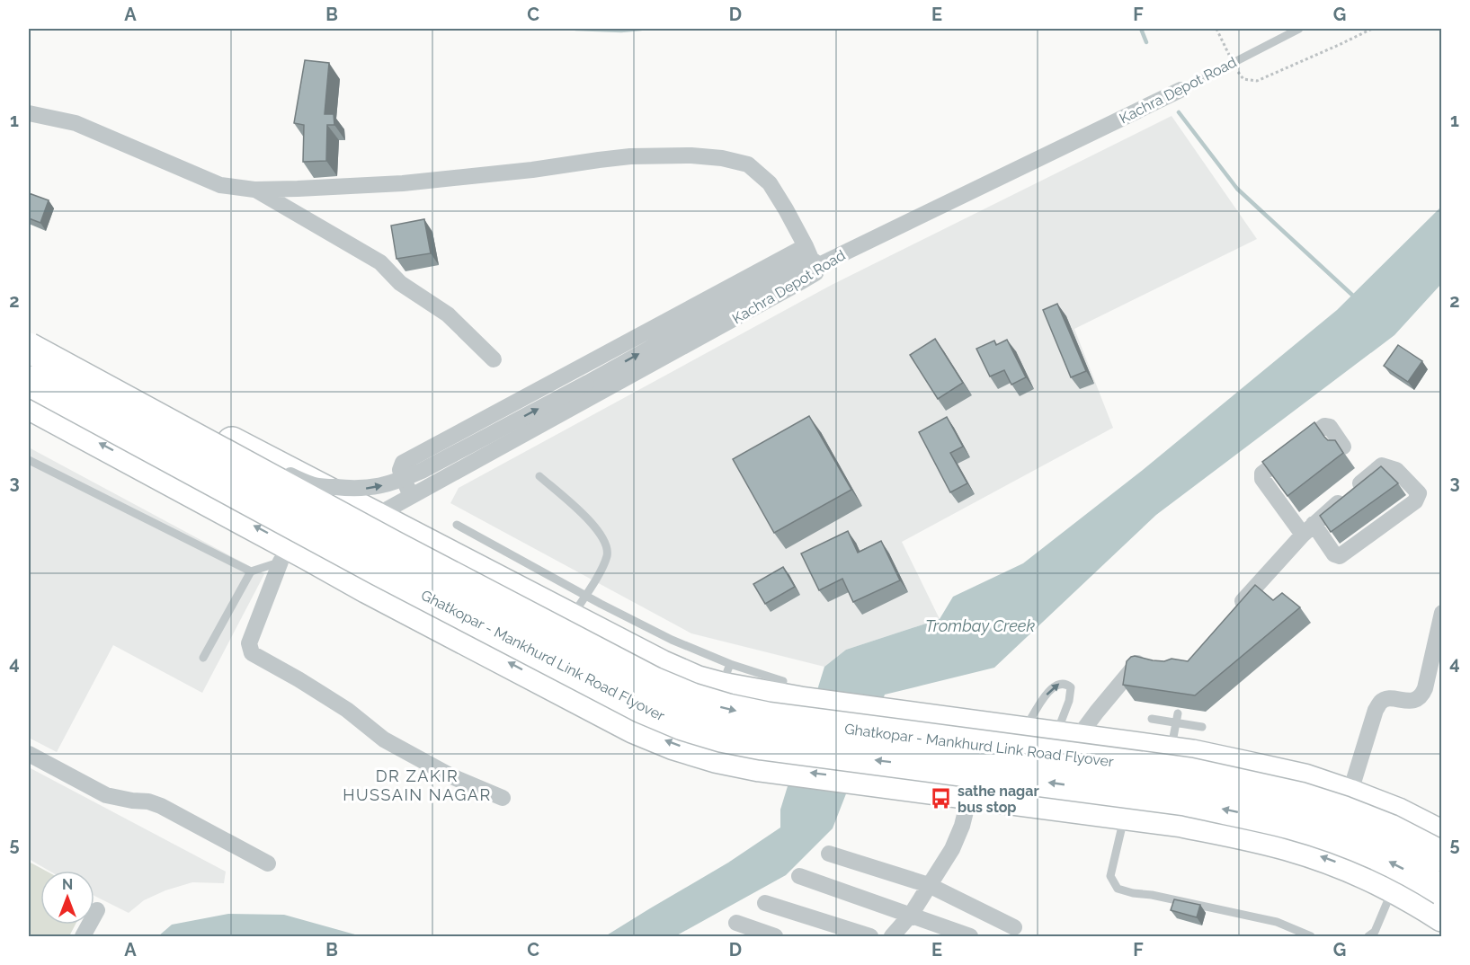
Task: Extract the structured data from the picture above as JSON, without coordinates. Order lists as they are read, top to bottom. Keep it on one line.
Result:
{"streets":{"highway":["Ghatkopar - Mankhurd Link Road Flyover"],"street":["Kachra Depot Road"]},"crossings":[["Kachra Depot Road","Ghatkopar - Mankhurd Link Road Flyover"]],"districts":["DR ZAKIR HUSSAIN NAGAR"],"water":["Trombay Creek"],"places":{"bus stop":["sathe nagar bus stop"]},"north":"top","grid":{"columns":["A","B","C","D","E","F","G"],"rows":["1","2","3","4","5"]}}
